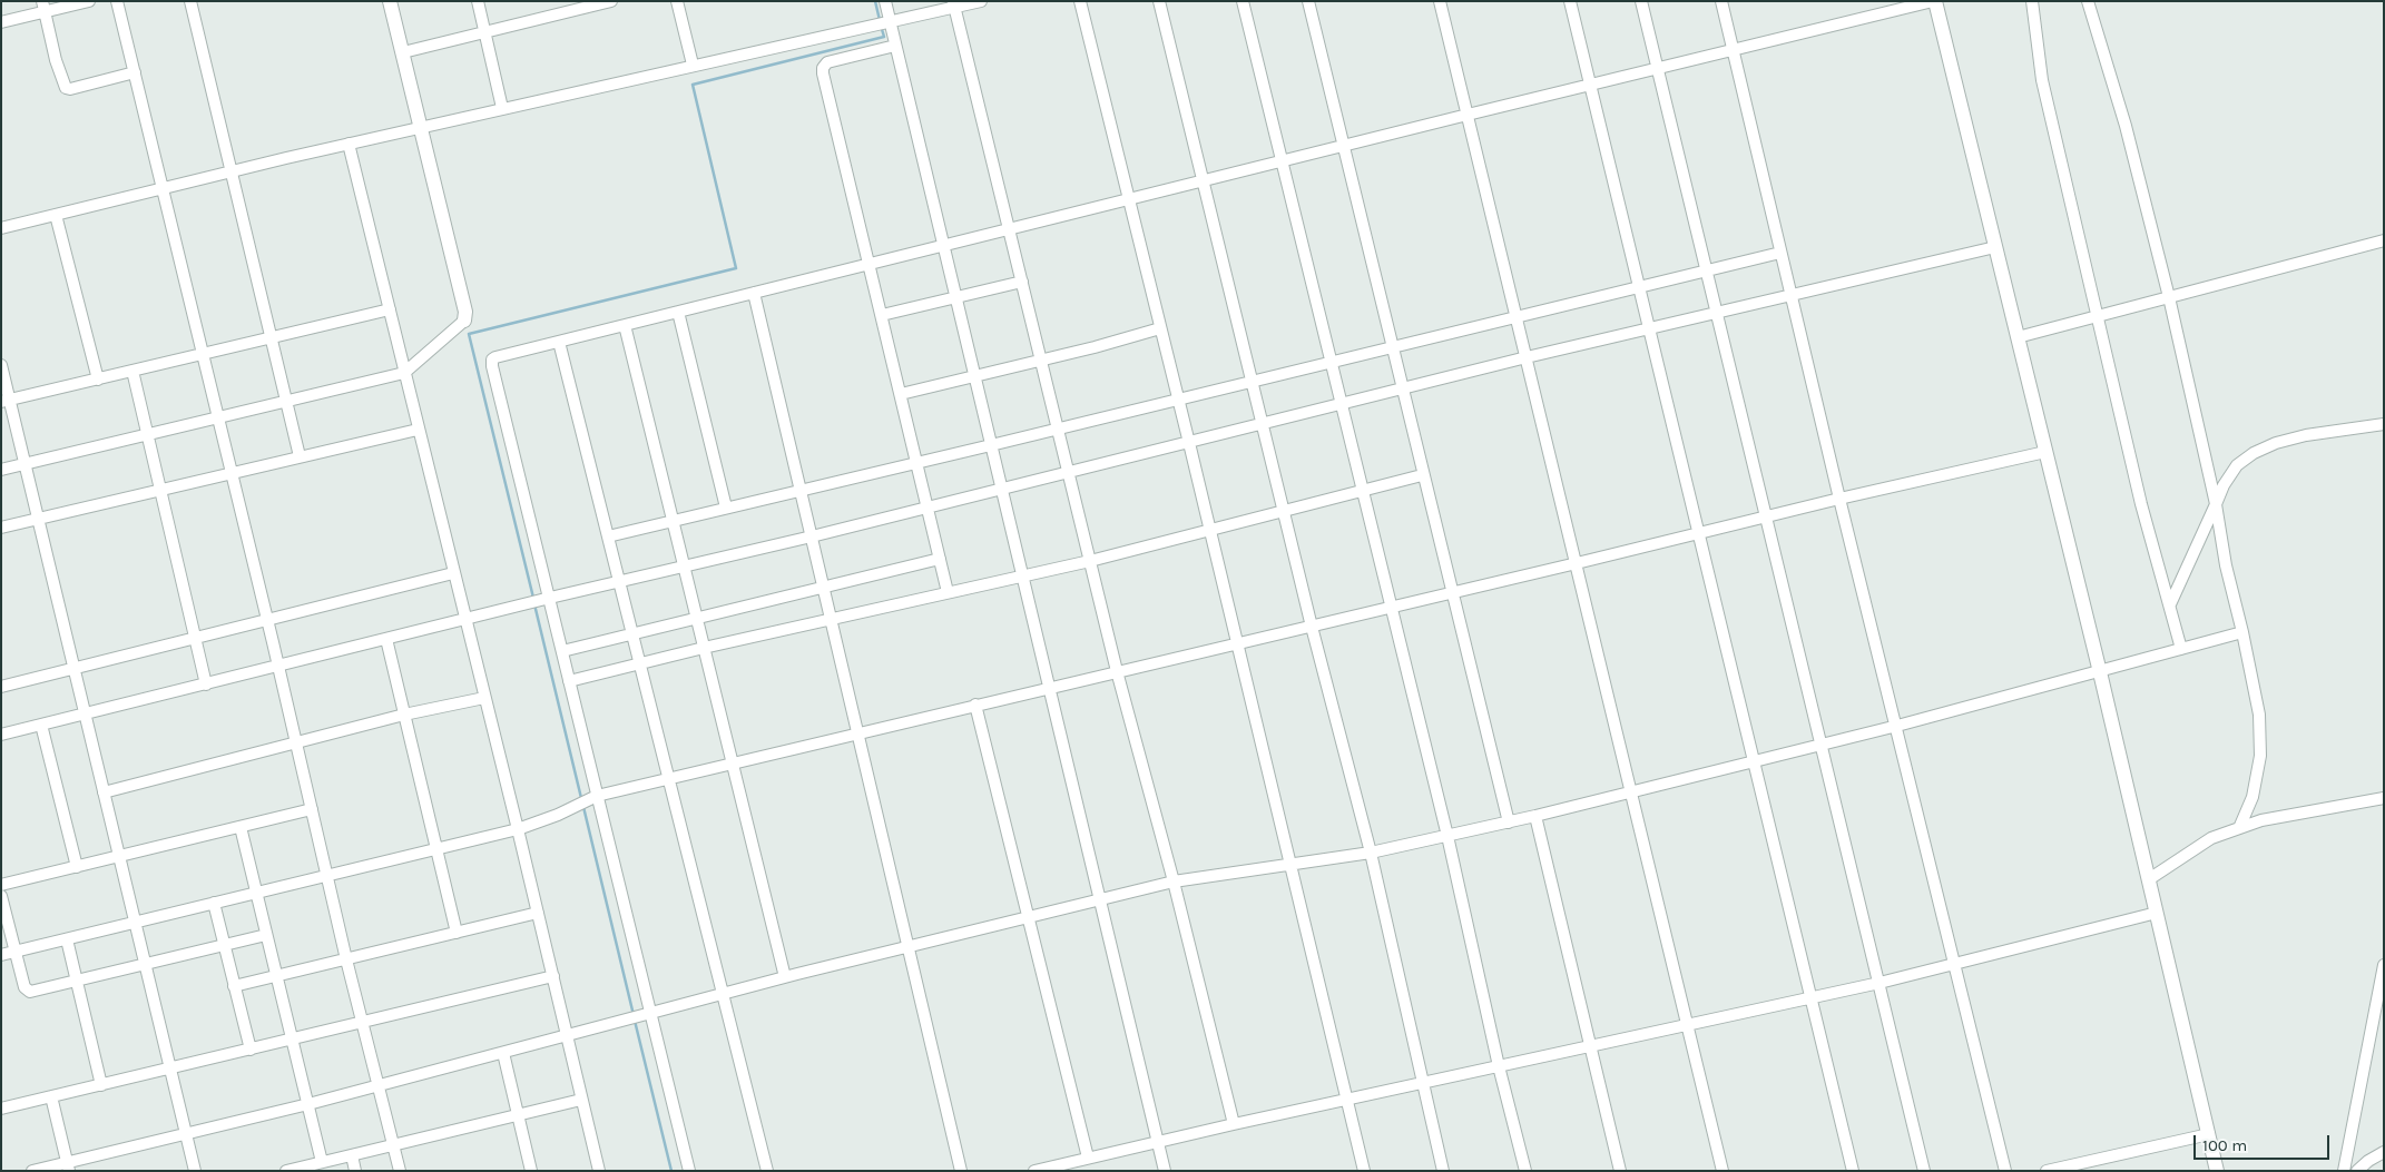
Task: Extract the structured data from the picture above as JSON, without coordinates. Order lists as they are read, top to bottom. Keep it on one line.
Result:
{"scale_bar":"100 m"}
